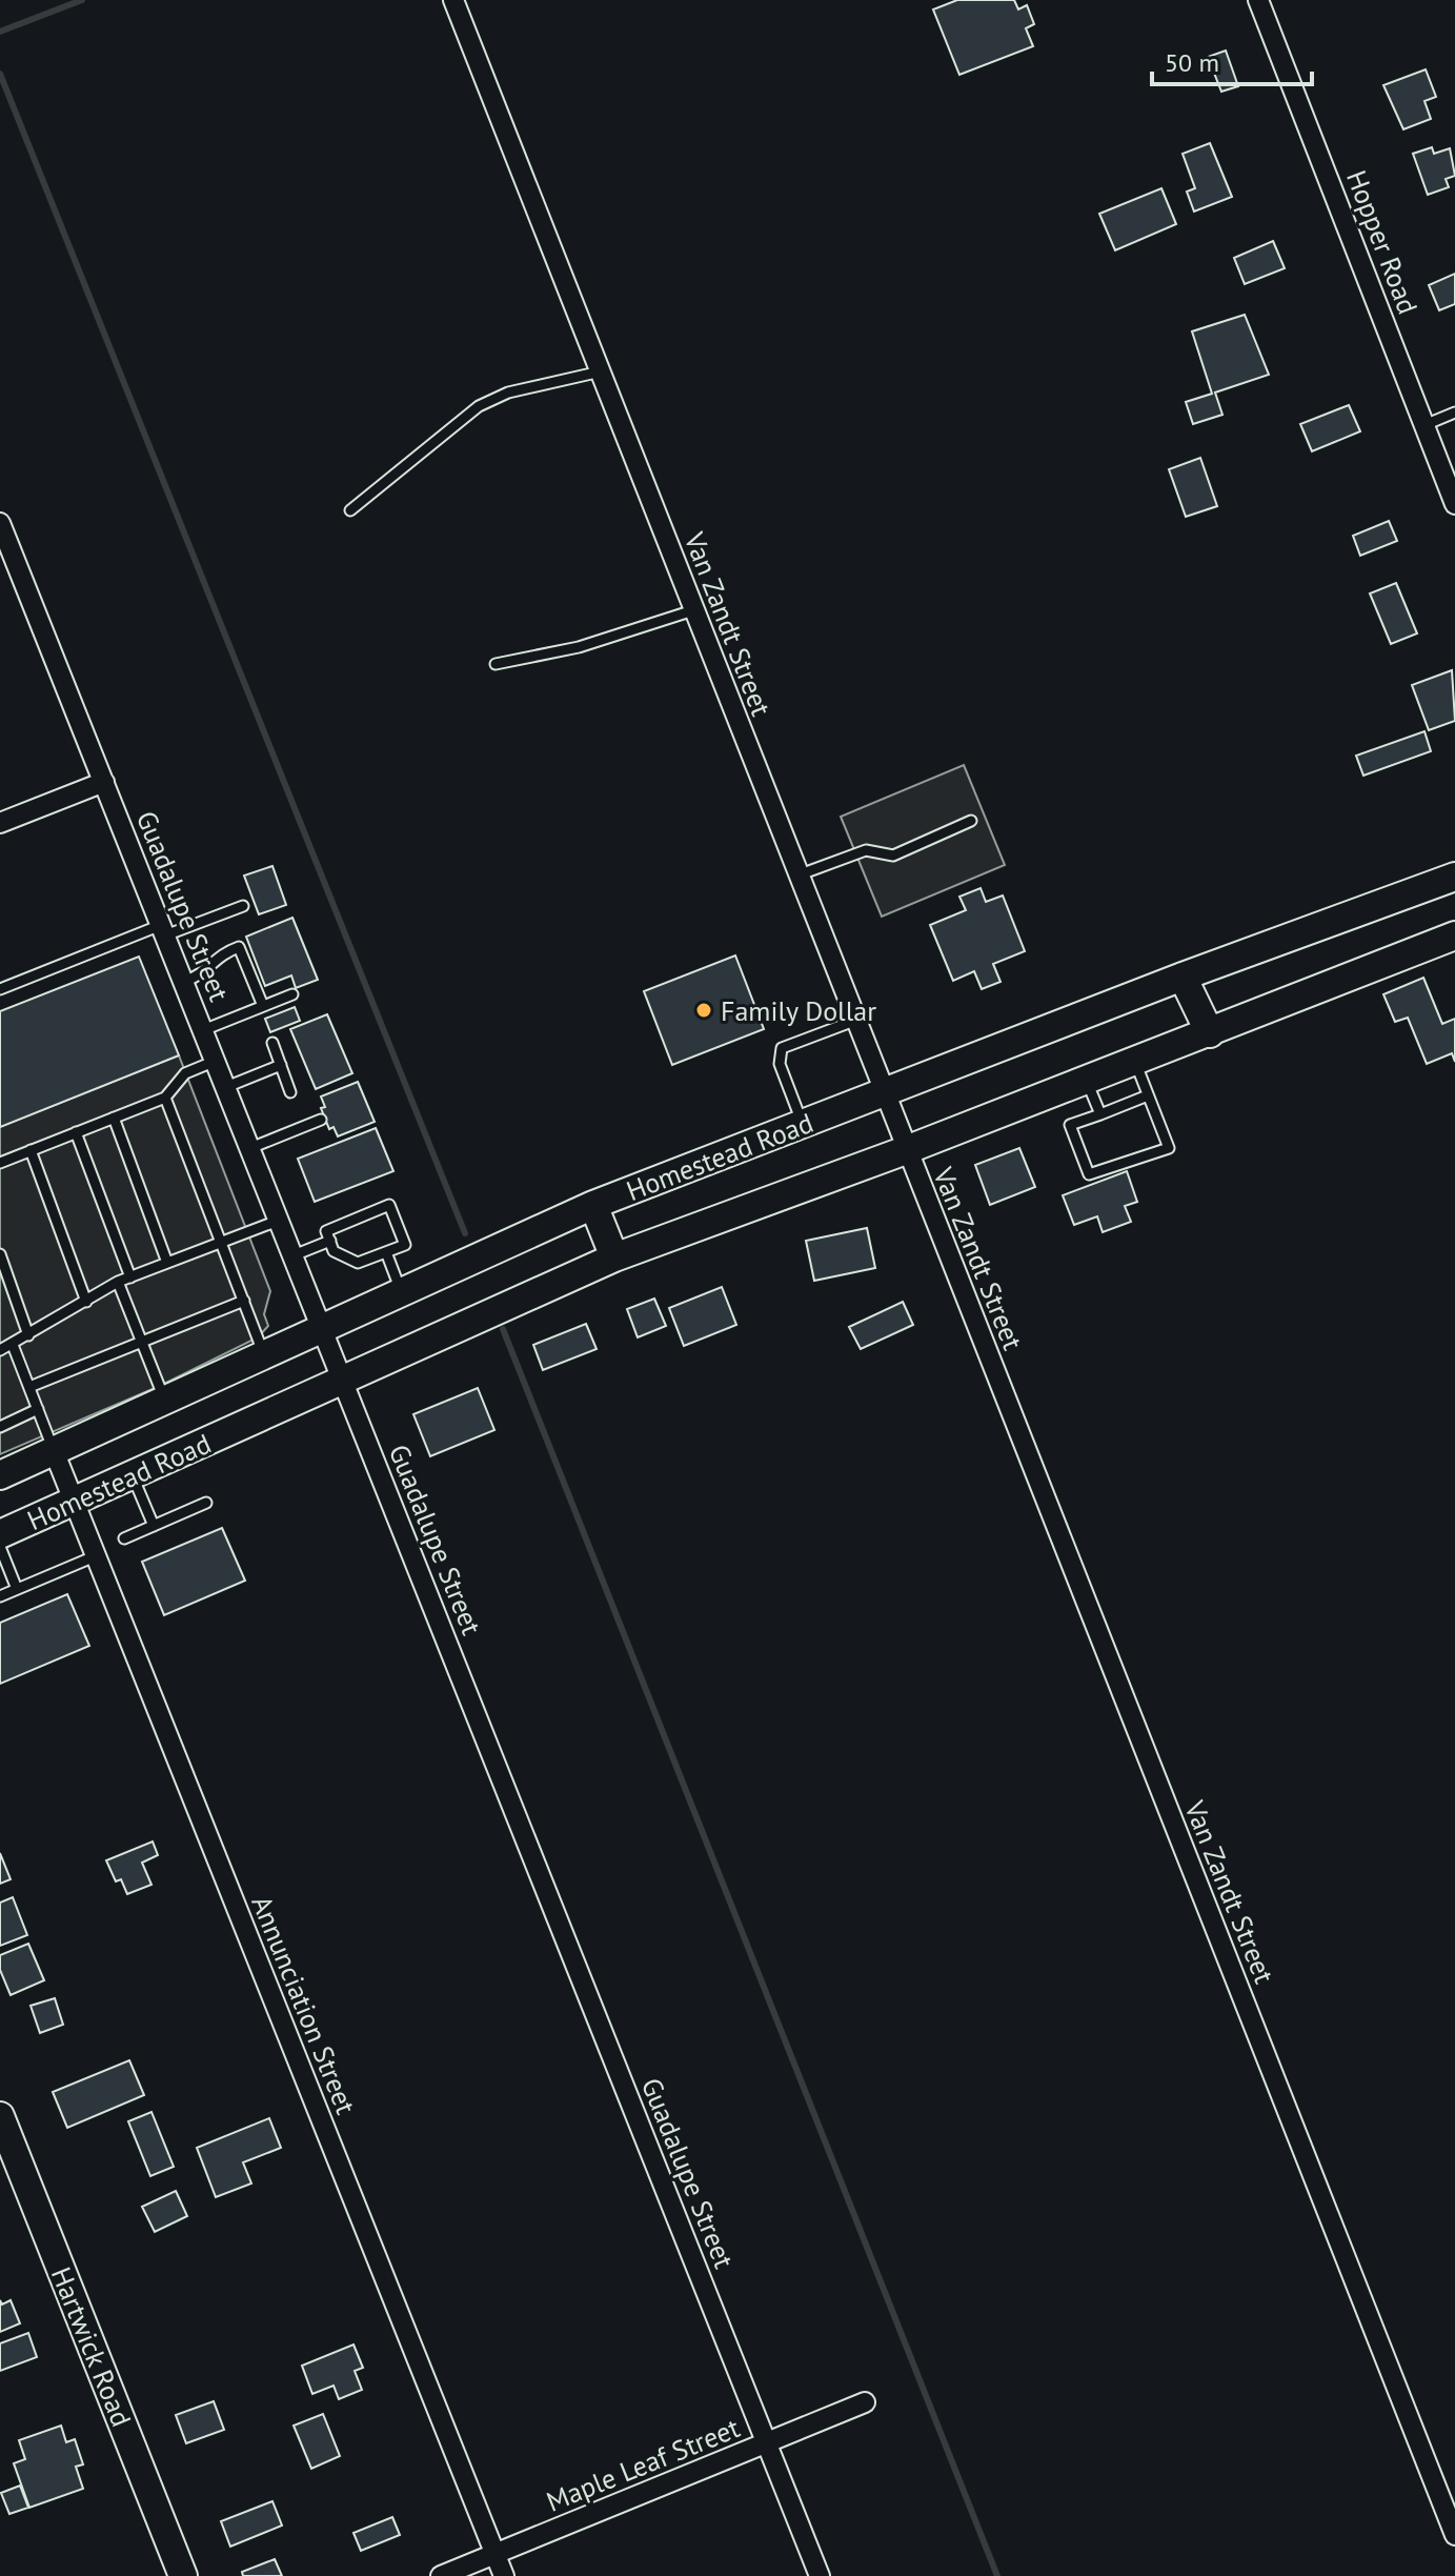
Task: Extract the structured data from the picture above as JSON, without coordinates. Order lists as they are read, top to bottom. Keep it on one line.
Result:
{"streets":{"main road":["Homestead Road","Hartwick Road"],"street":["Hopper Road","Van Zandt Street","Guadalupe Street","Annunciation Street","Maple Leaf Street"]},"crossings":[["Van Zandt Street","Homestead Road"],["Guadalupe Street","Homestead Road"],["Guadalupe Street","Maple Leaf Street"],["Homestead Road","Annunciation Street"],["Annunciation Street","Maple Leaf Street"]],"places":["Family Dollar"],"scale_bar":"50 m"}
